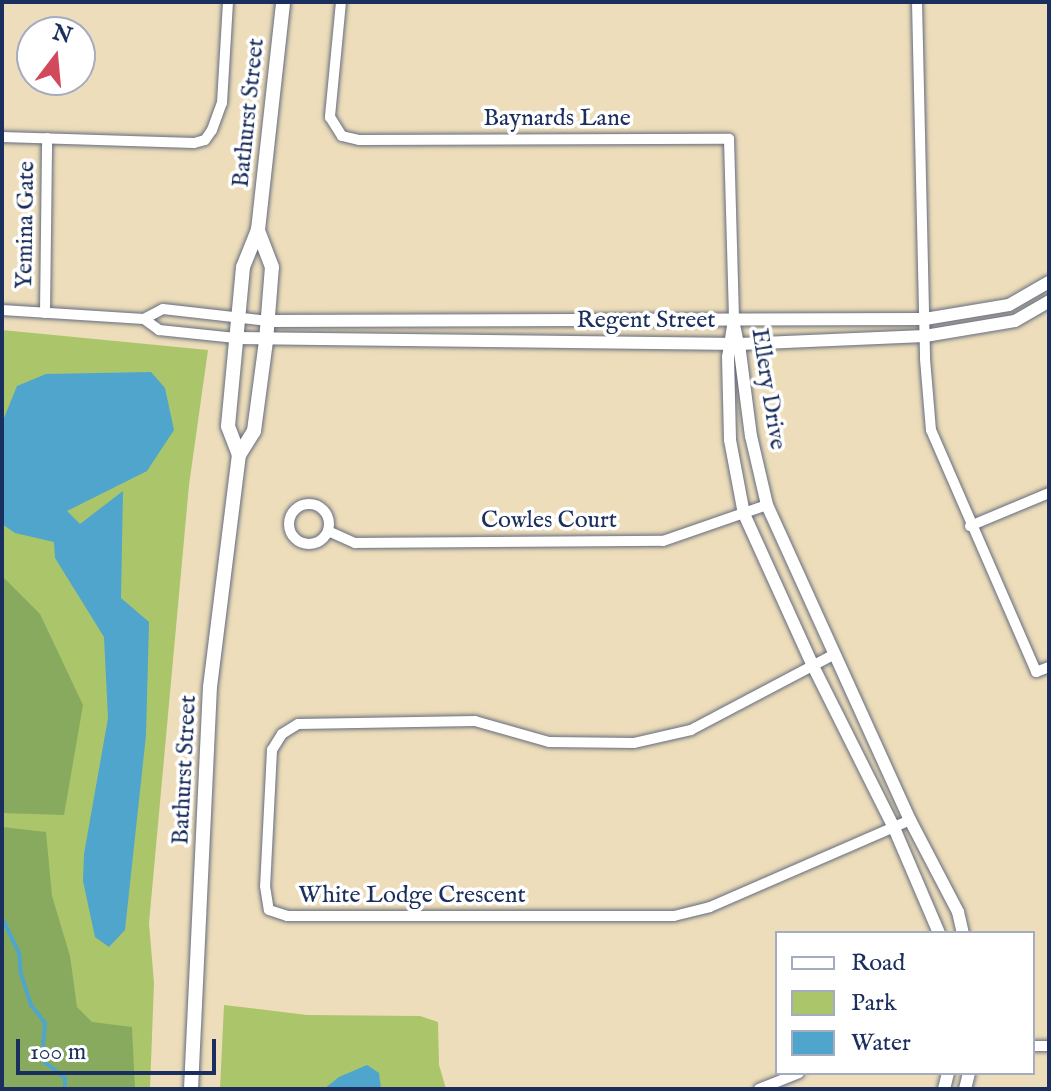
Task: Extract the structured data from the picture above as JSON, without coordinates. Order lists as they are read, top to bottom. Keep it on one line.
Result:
{"streets":{"main road":["Bathurst Street"],"street":["Baynards Lane","Yemina Gate","Regent Street","Ellery Drive","Cowles Court","White Lodge Crescent"]},"crossings":[["Bathurst Street","Regent Street"],["Baynards Lane","Regent Street"],["Baynards Lane","Ellery Drive"],["Regent Street","Ellery Drive"],["Ellery Drive","Cowles Court"],["Ellery Drive","White Lodge Crescent"]],"legend":["Road","Park","Water"],"scale_bar":"100 m","north":"top"}
